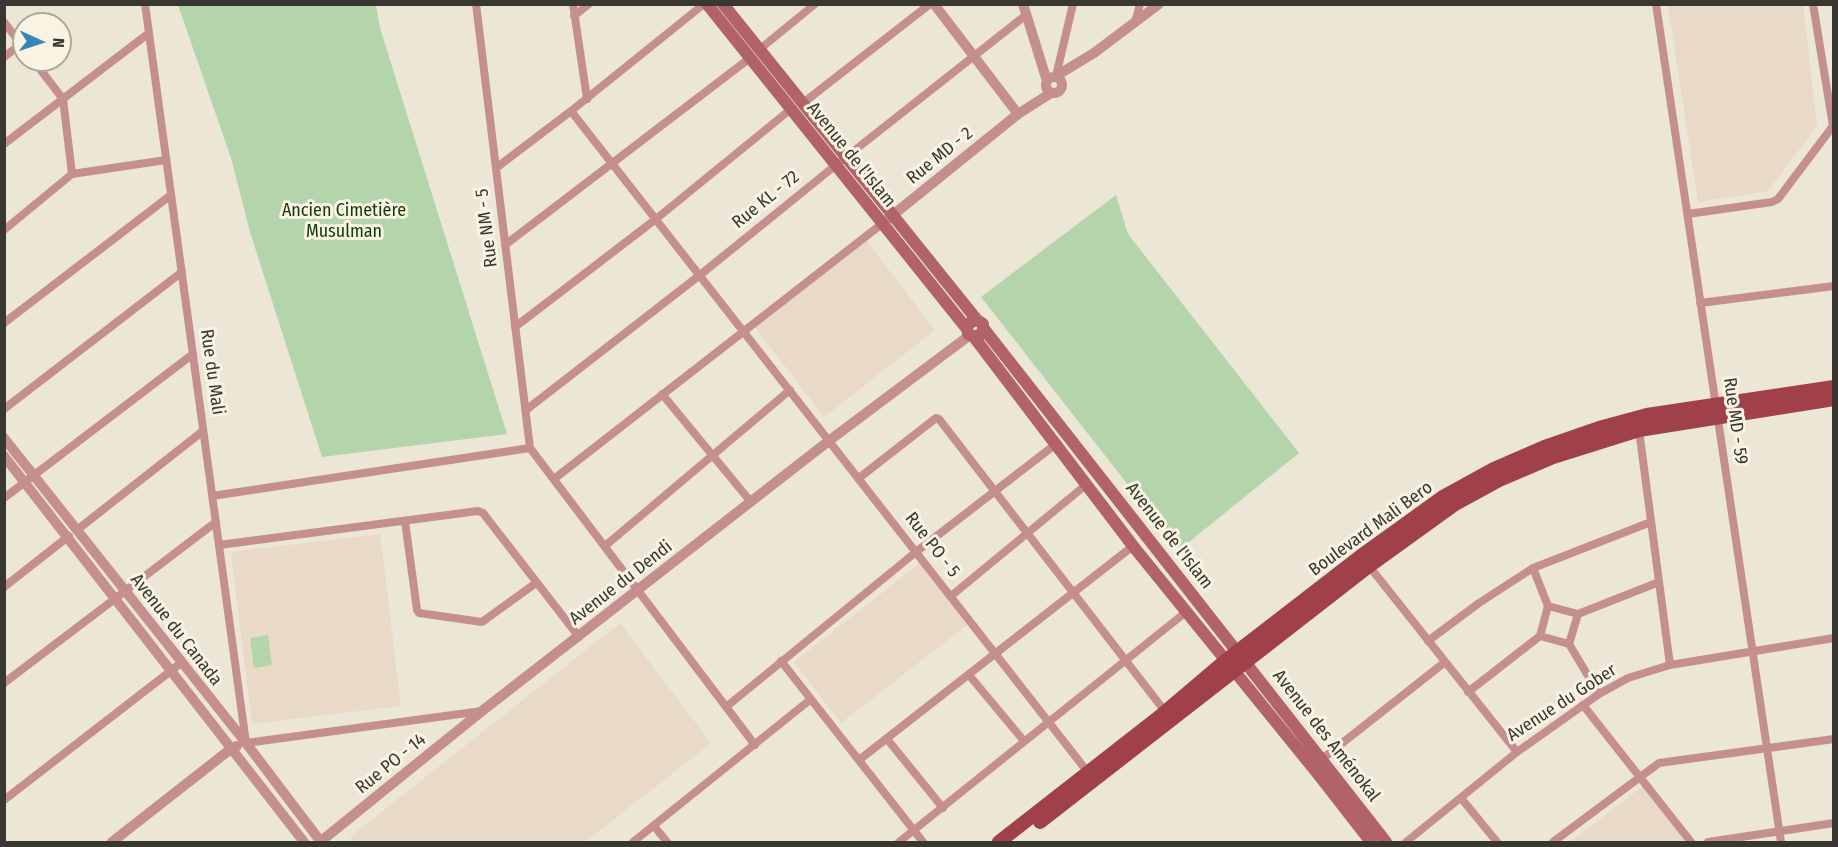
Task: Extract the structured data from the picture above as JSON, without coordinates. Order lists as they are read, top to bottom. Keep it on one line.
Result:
{"streets":{"main road":["Avenue de l'Islam","Boulevard Mali Bero","Avenue des Aménokal"],"street":["Rue MD - 2","Rue KL - 72","Rue NM - 5","Rue du Mali","Rue MD - 59","Rue PO - 5","Avenue du Dendi","Avenue du Canada","Avenue du Gober","Rue PO - 14"]},"crossings":[["Avenue de l'Islam","Rue MD - 2"],["Avenue de l'Islam","Rue KL - 72"],["Avenue de l'Islam","Boulevard Mali Bero"],["Avenue de l'Islam","Avenue du Dendi"],["Avenue de l'Islam","Avenue des Aménokal"],["Rue KL - 72","Rue NM - 5"],["Rue KL - 72","Rue PO - 5"],["Rue du Mali","Avenue du Dendi"],["Rue du Mali","Avenue du Canada"],["Rue MD - 59","Boulevard Mali Bero"],["Rue MD - 59","Avenue du Gober"],["Boulevard Mali Bero","Rue PO - 5"],["Boulevard Mali Bero","Avenue des Aménokal"],["Rue PO - 5","Avenue du Dendi"],["Avenue du Dendi","Avenue du Canada"],["Avenue du Dendi","Rue PO - 14"],["Avenue du Canada","Rue PO - 14"]],"parks":["Ancien Cimetière Musulman"],"north":"right"}
